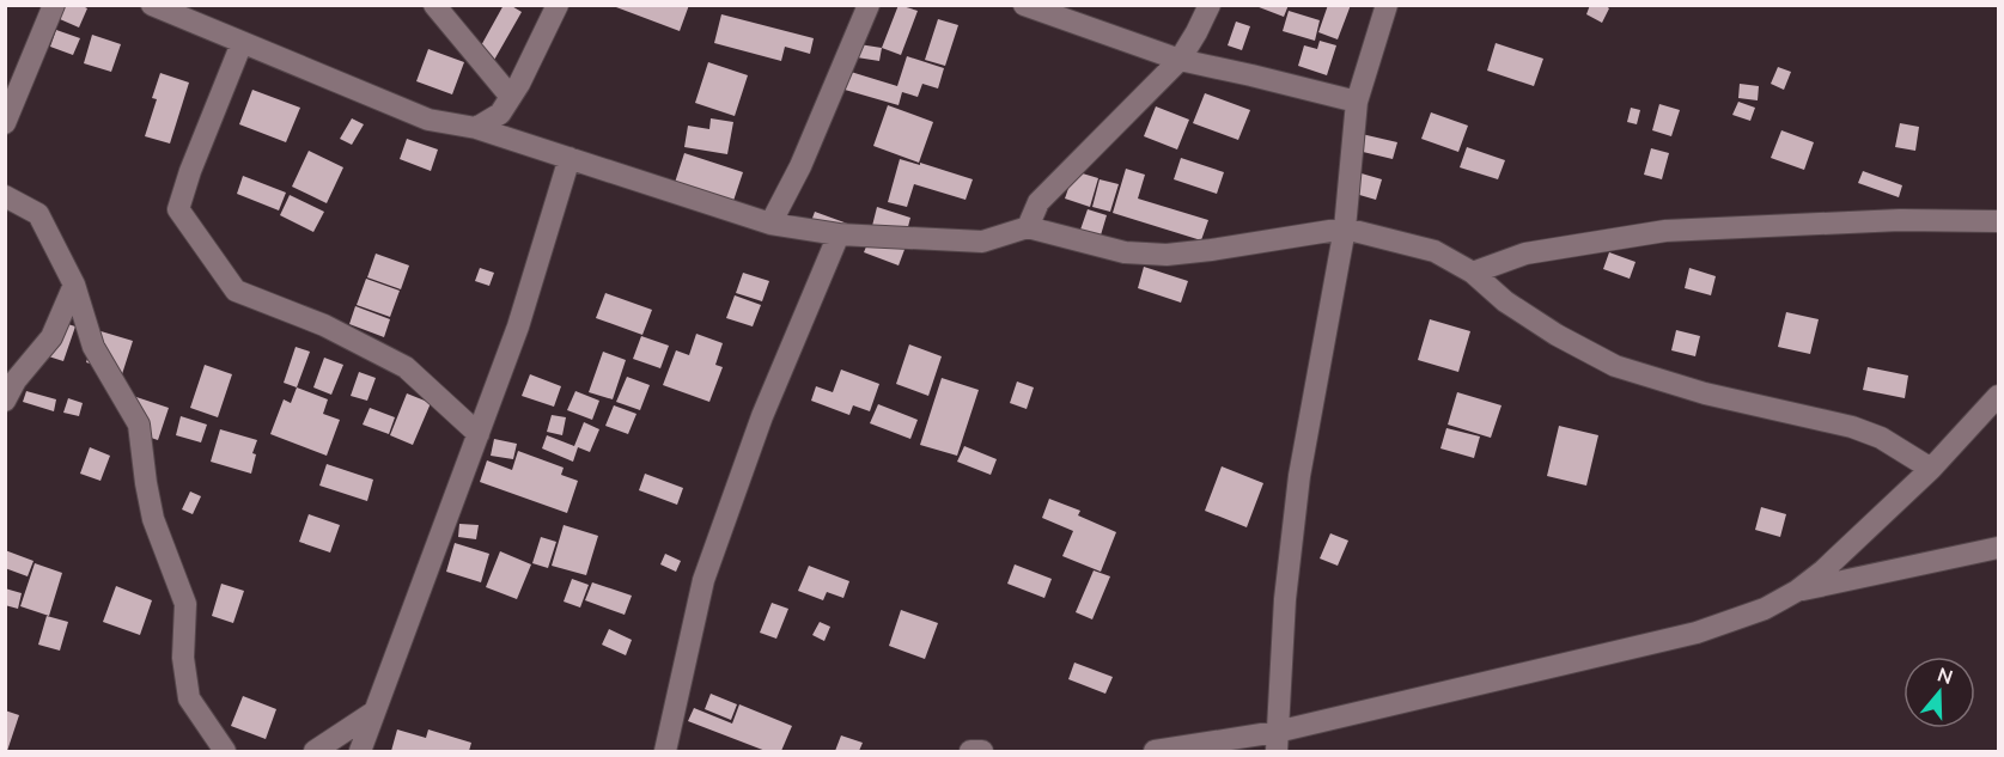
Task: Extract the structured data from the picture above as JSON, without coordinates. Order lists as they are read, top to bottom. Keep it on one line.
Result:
{"north":"top"}
